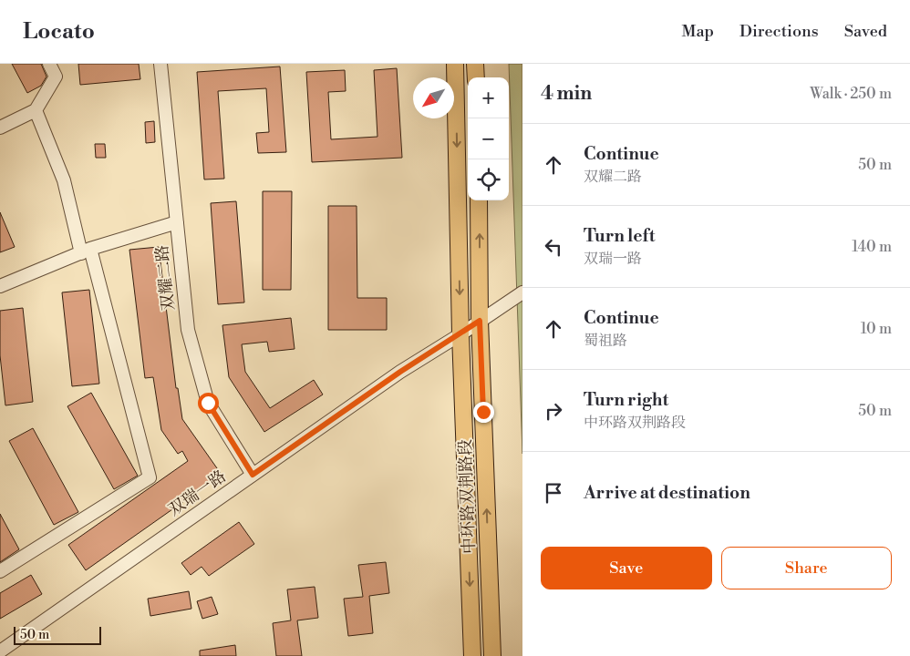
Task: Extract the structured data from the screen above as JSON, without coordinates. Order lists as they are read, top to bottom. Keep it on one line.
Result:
{"streets":{"main road":["中环路双荆路段"],"street":["双耀二路","双瑞一路"]},"crossings":[["双耀二路","双瑞一路"],["双瑞一路","中环路双荆路段"]],"scale_bar":"50 m","north":"bottom left","page":{"header":"Locato","nav":["Map","Directions","Saved"],"heading":["4 min","Walk · 250 m"],"map_buttons":["+","−"],"list":[["Continue","双耀二路","50 m"],["Turn left","双瑞一路","140 m"],["Continue","蜀祖路","10 m"],["Turn right","中环路双荆路段","50 m"],"Arrive at destination"],"buttons":["Save","Share"],"scale":"50 m"}}
